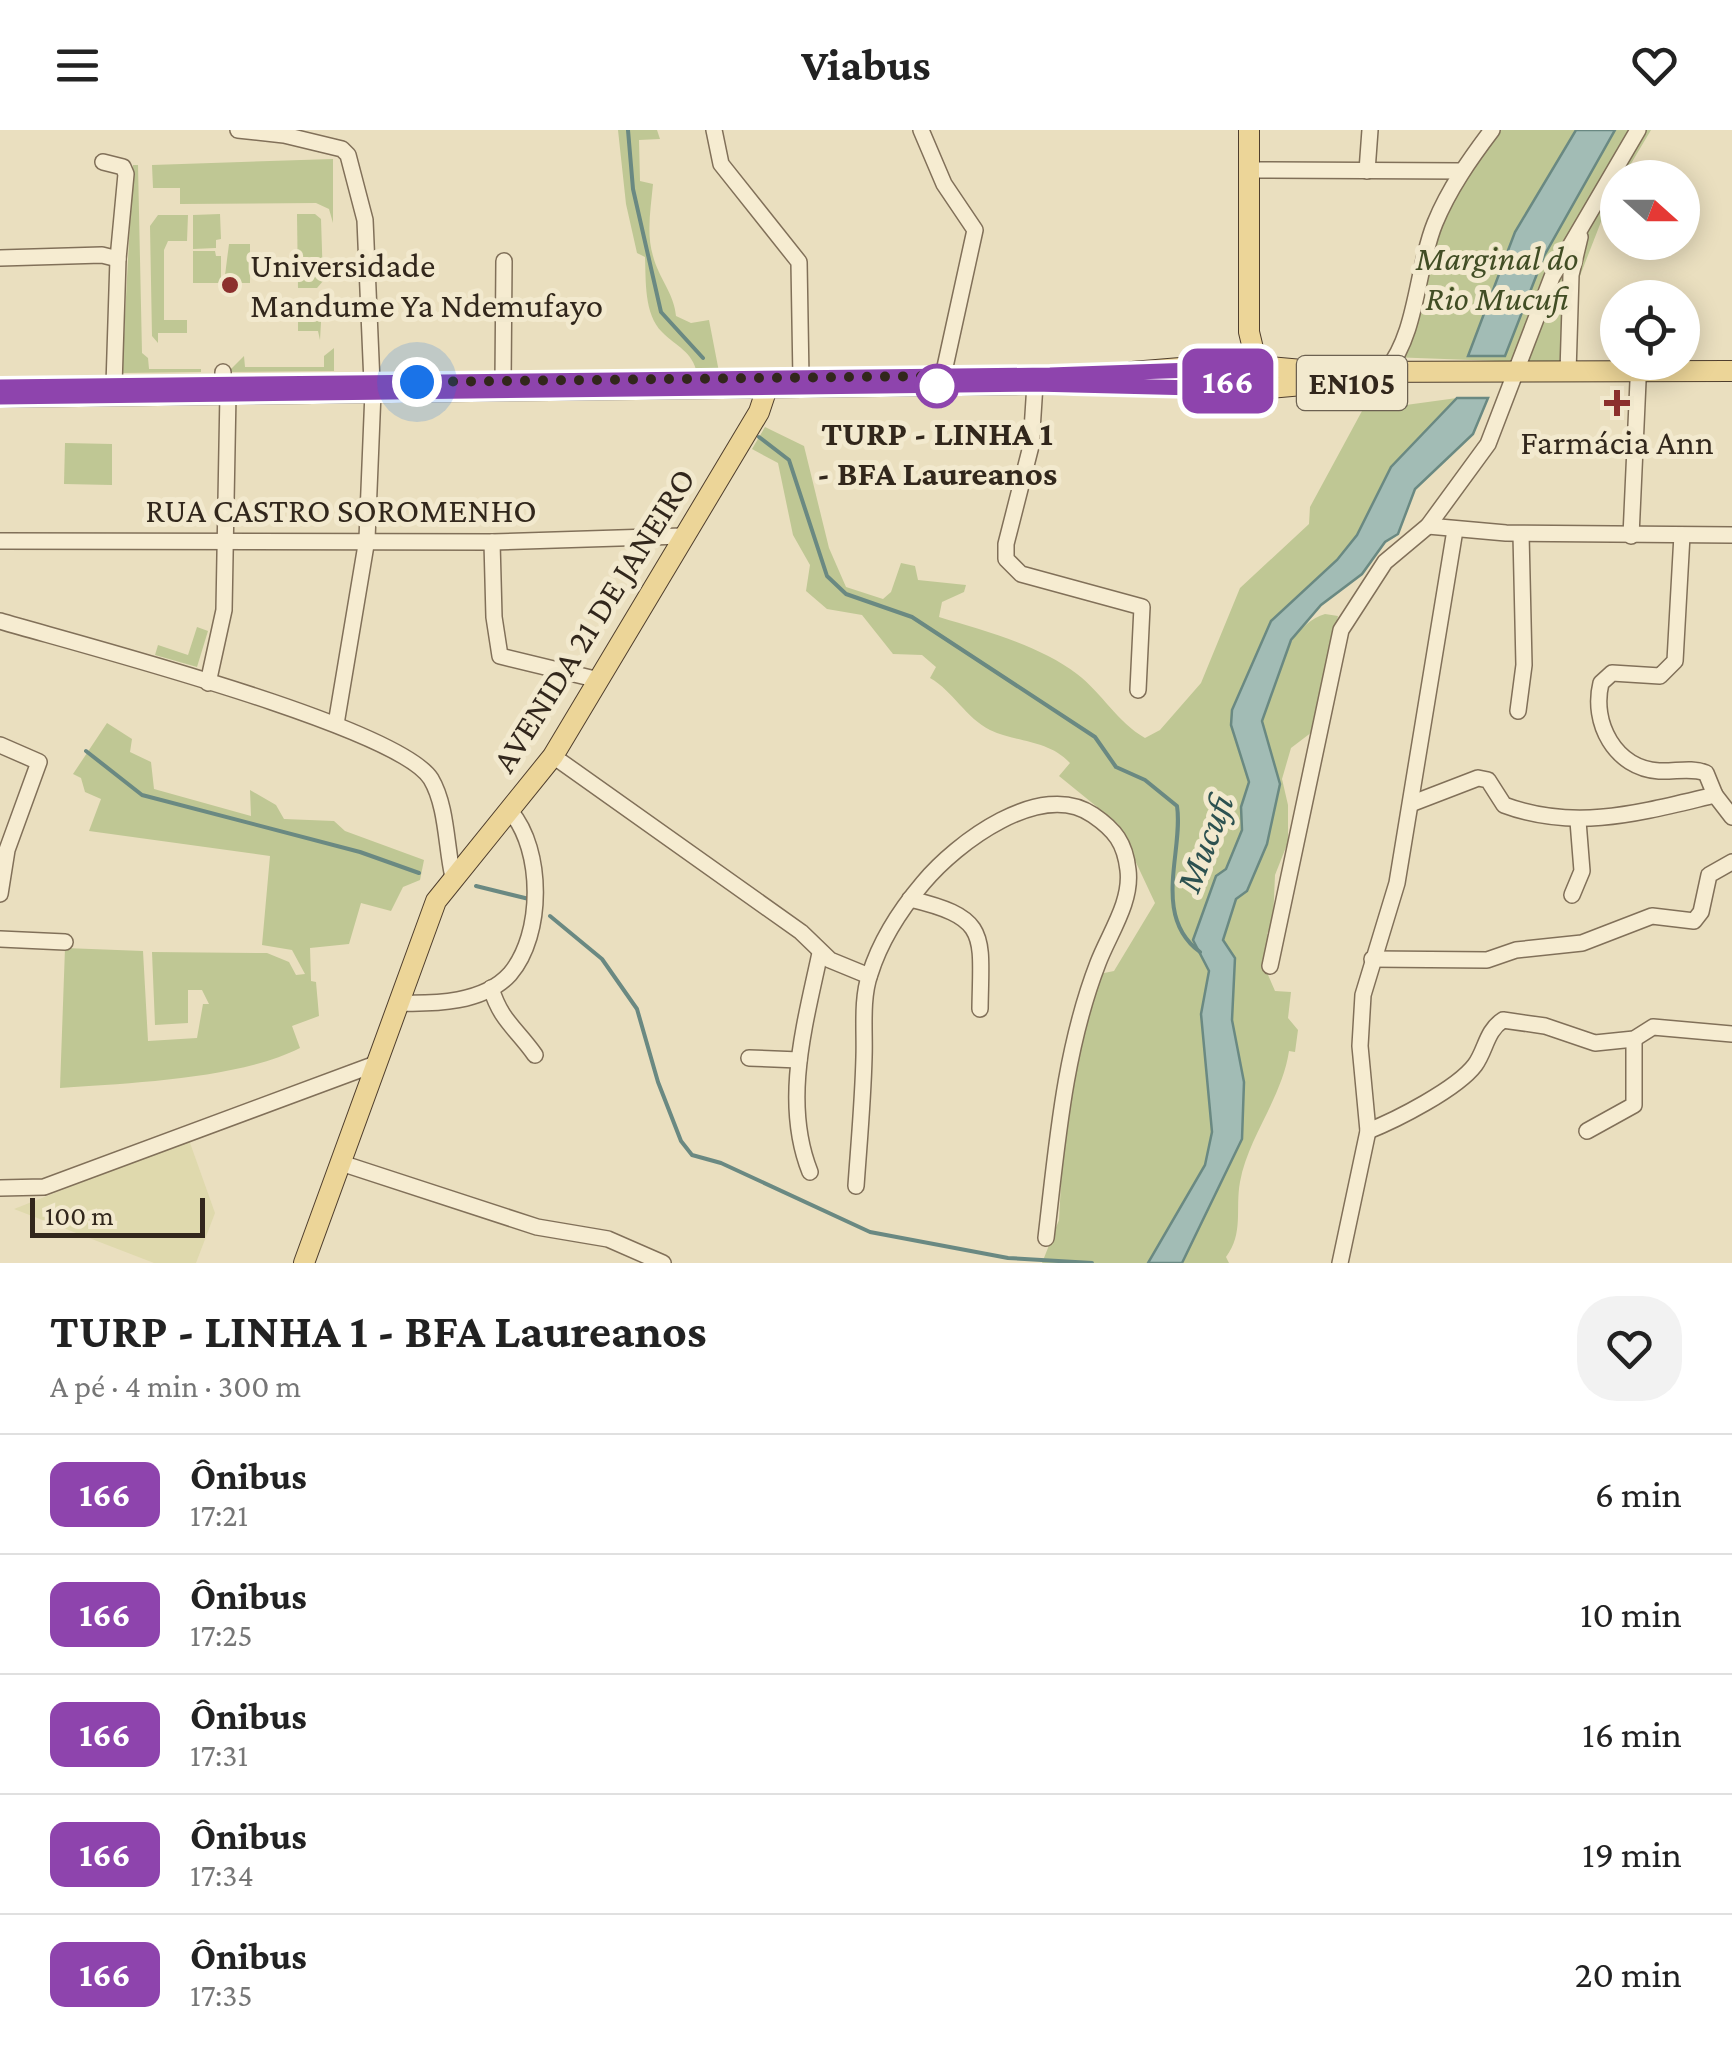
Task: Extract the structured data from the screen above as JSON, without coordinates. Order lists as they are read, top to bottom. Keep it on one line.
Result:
{"streets":{"main road":["EN105","AVENIDA 21 DE JANEIRO"],"street":["RUA CASTRO SOROMENHO"]},"crossings":[["EN105","AVENIDA 21 DE JANEIRO"],["RUA CASTRO SOROMENHO","AVENIDA 21 DE JANEIRO"]],"water":["Mucufi"],"parks":["Marginal do Rio Mucufi"],"places":{"other":["Universidade Mandume Ya Ndemufayo","TURP - LINHA 1 - BFA Laureanos"],"health":["Farmácia Ann"]},"lines":["bus line 166"],"scale_bar":"100 m","north":"right","page":{"header":"Viabus","on_map":"166","scale":"100 m","heading":["TURP - LINHA 1 - BFA Laureanos","A pé · 4 min · 300 m"],"list":[{"mark":"166","name":"Ônibus","note":"17:21","value":"6 min"},{"mark":"166","name":"Ônibus","note":"17:25","value":"10 min"},{"mark":"166","name":"Ônibus","note":"17:31","value":"16 min"},{"mark":"166","name":"Ônibus","note":"17:34","value":"19 min"},{"mark":"166","name":"Ônibus","note":"17:35","value":"20 min"}]}}
